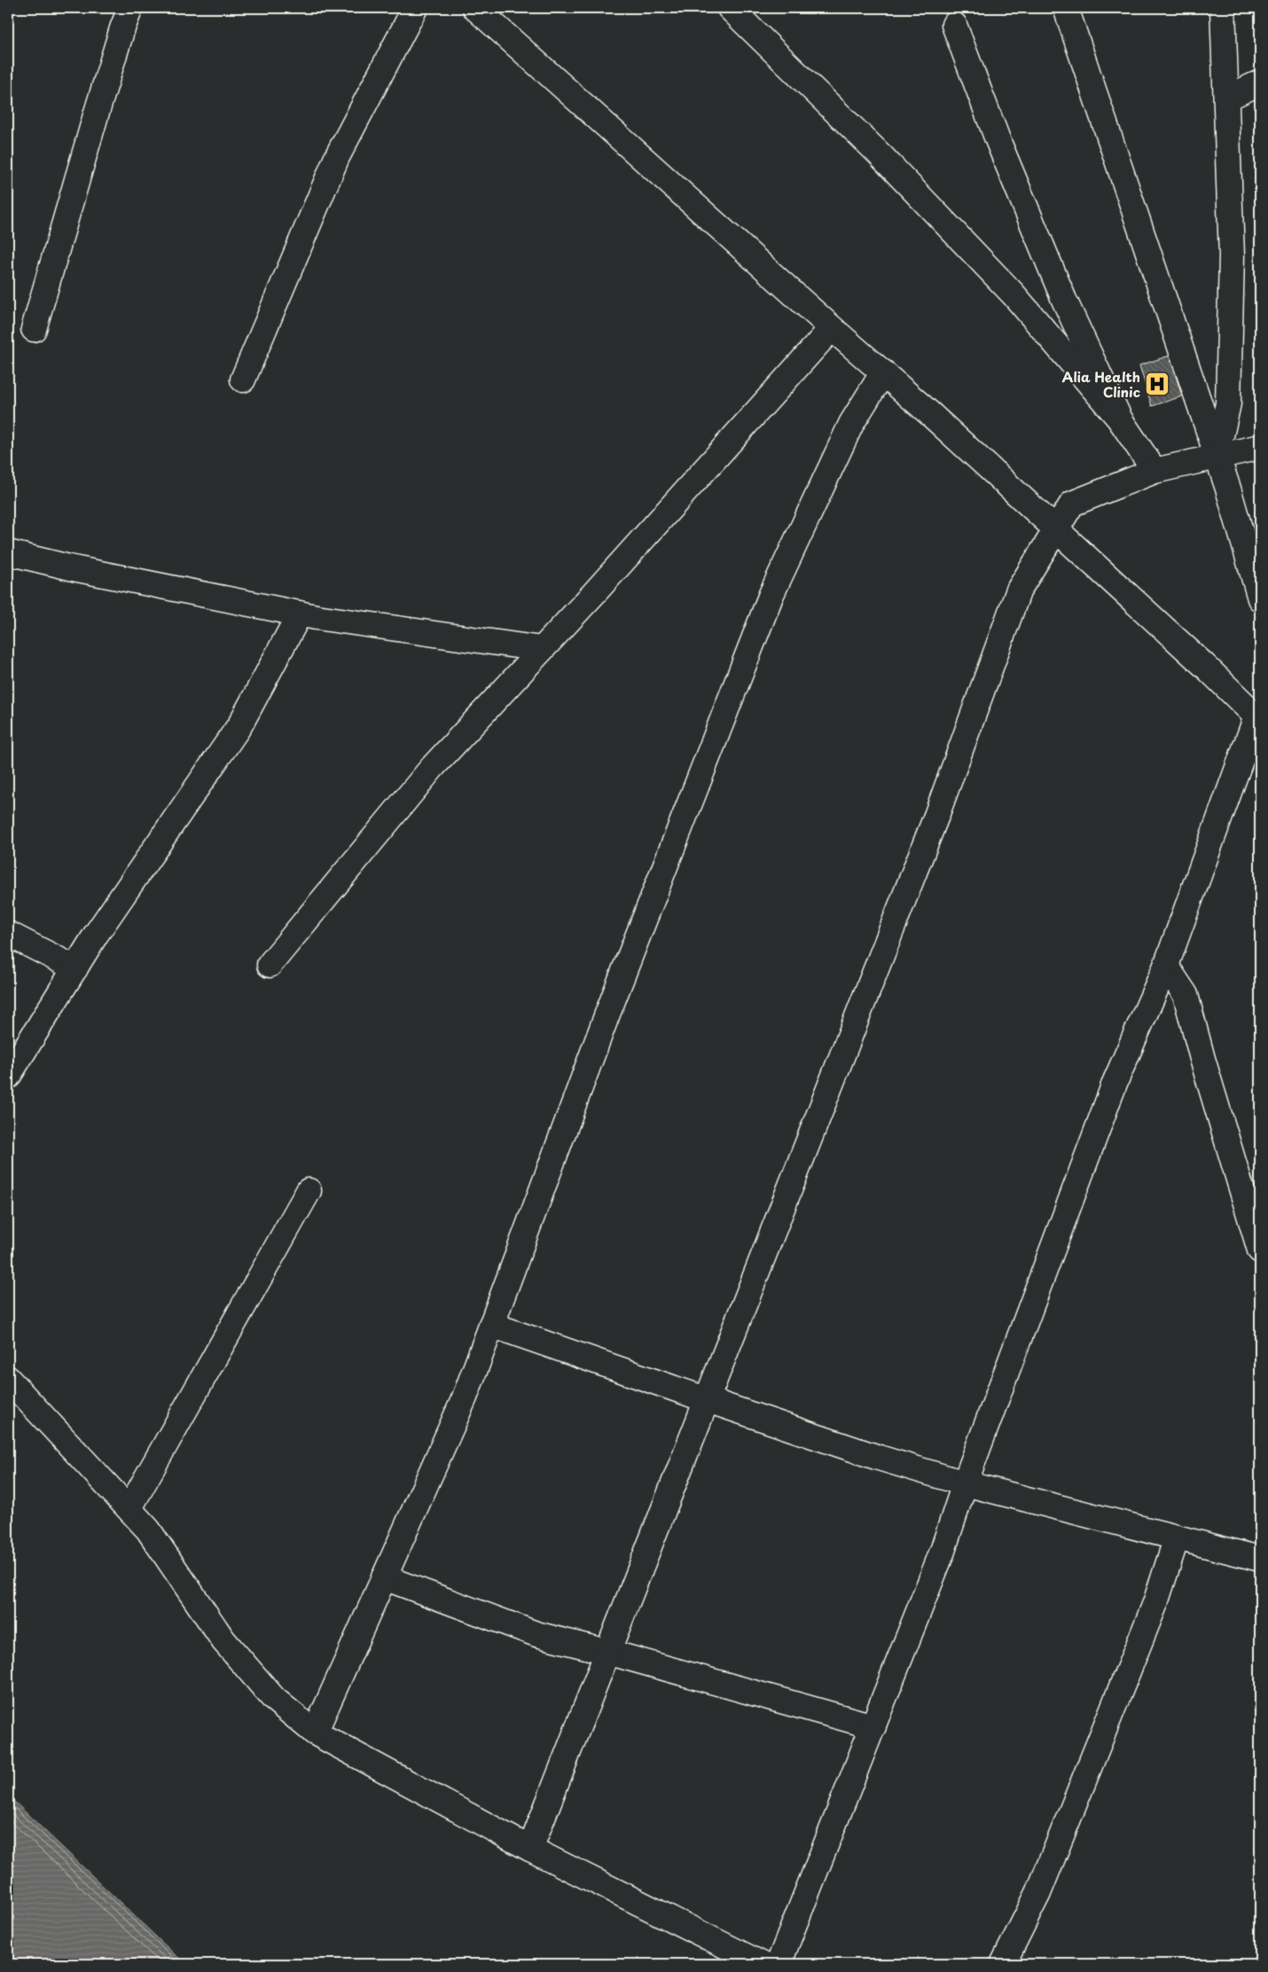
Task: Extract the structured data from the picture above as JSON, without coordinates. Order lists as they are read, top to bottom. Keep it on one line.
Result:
{"places":{"hospital":["Alia Health Clinic"]}}
